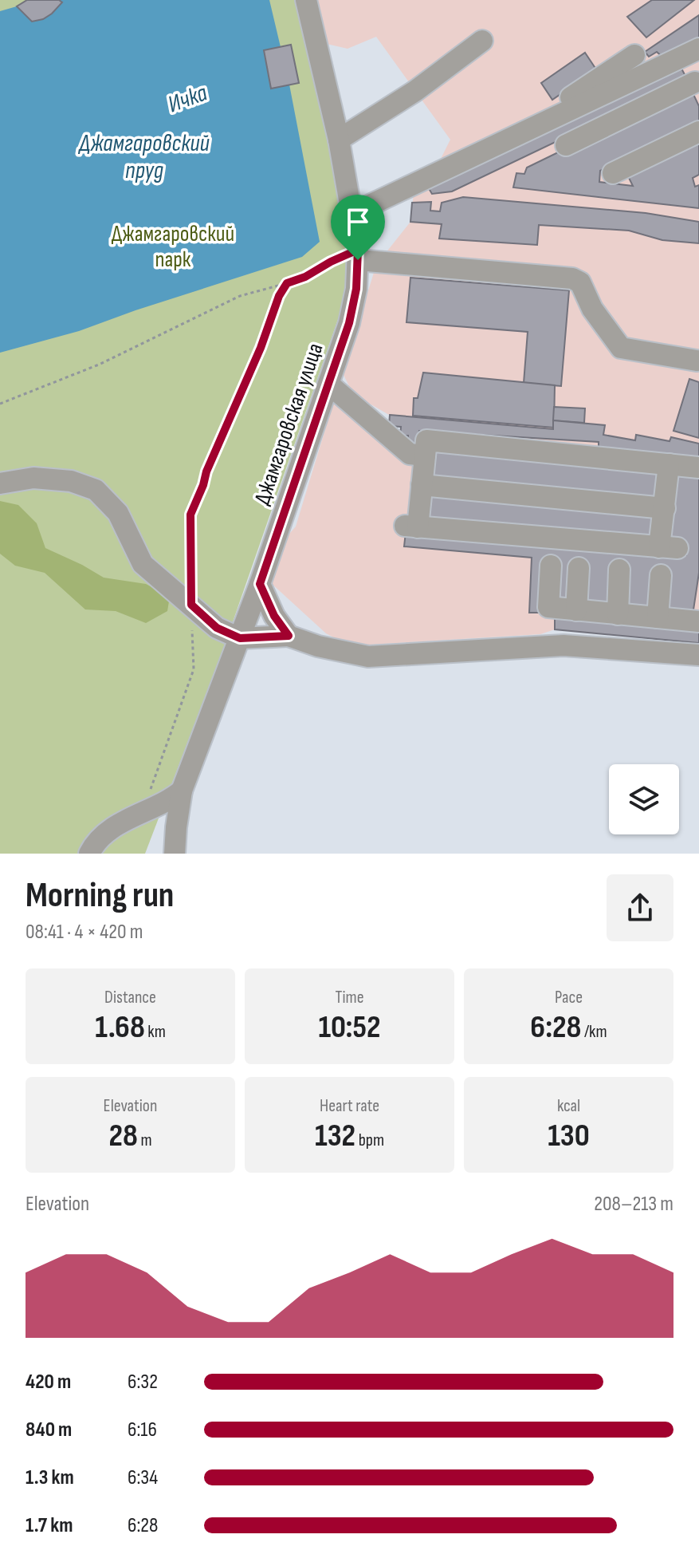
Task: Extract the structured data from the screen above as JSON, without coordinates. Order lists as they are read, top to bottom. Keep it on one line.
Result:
{"streets":{"street":["Джамгаровская улица"]},"water":["Ичка","Джамгаровский пруд"],"parks":["Джамгаровский парк"],"page":{"heading":["Morning run","08:41 · 4 × 420 m"],"stats":[["Distance","1.68 km"],["Time","10:52"],["Pace","6:28 /km"],["Elevation","28 m"],["Heart rate","132 bpm"],["kcal","130"]],"chart":["Elevation","208–213 m"],"list":[{"name":"420 m","note":"6:32"},{"name":"840 m","note":"6:16"},{"name":"1.3 km","note":"6:34"},{"name":"1.7 km","note":"6:28"}]}}
